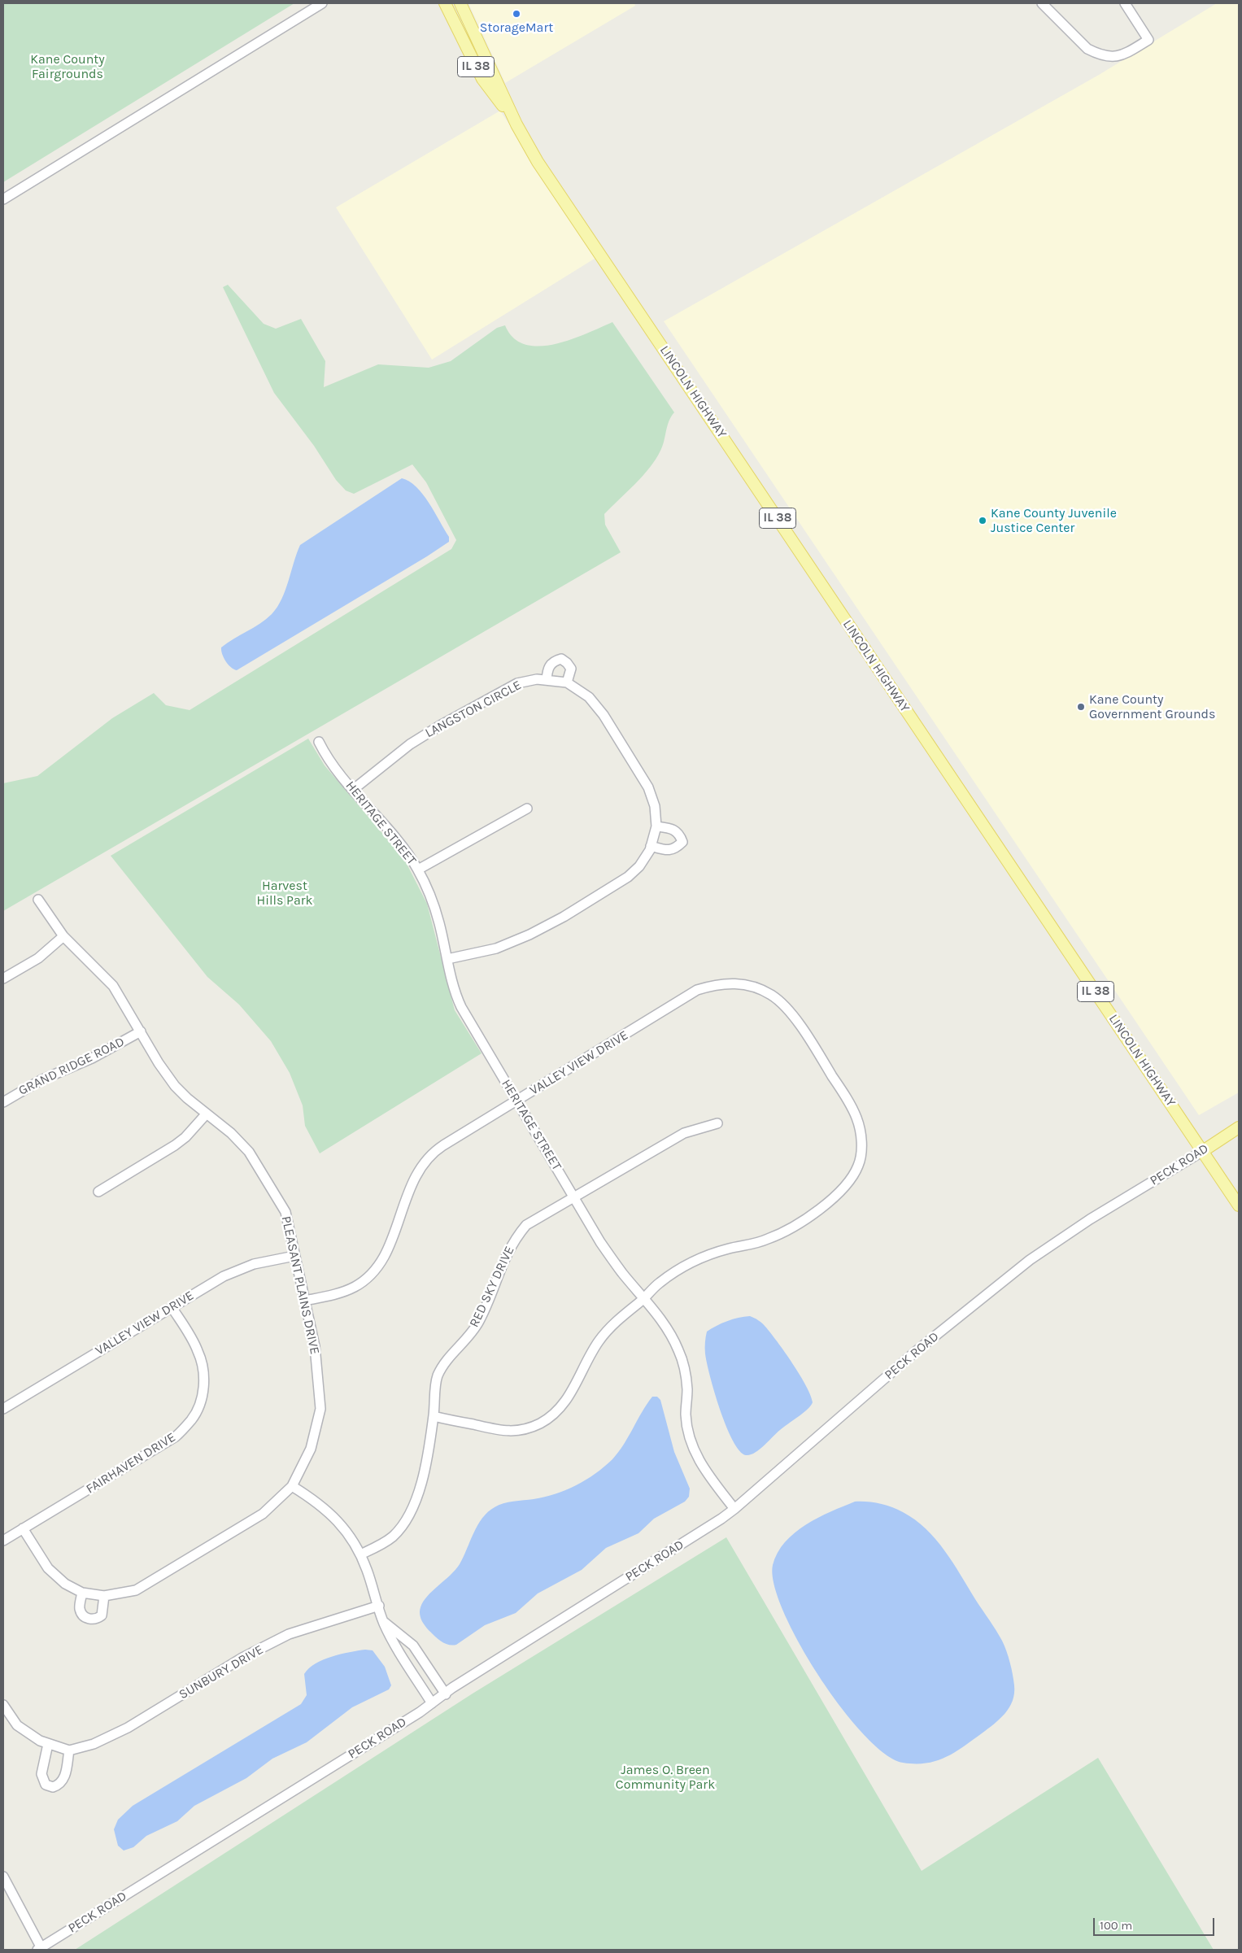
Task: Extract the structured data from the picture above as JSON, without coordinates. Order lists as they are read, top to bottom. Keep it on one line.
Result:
{"streets":{"main road":["IL 38","LINCOLN HIGHWAY","PECK ROAD"],"street":["LANGSTON CIRCLE","HERITAGE STREET","VALLEY VIEW DRIVE","GRAND RIDGE ROAD","PLEASANT PLAINS DRIVE","RED SKY DRIVE","FAIRHAVEN DRIVE","SUNBURY DRIVE"]},"crossings":[["LINCOLN HIGHWAY","PECK ROAD"],["LANGSTON CIRCLE","HERITAGE STREET"],["HERITAGE STREET","VALLEY VIEW DRIVE"],["HERITAGE STREET","PECK ROAD"],["HERITAGE STREET","RED SKY DRIVE"],["VALLEY VIEW DRIVE","PLEASANT PLAINS DRIVE"],["VALLEY VIEW DRIVE","RED SKY DRIVE"],["VALLEY VIEW DRIVE","FAIRHAVEN DRIVE"],["GRAND RIDGE ROAD","PLEASANT PLAINS DRIVE"],["PLEASANT PLAINS DRIVE","FAIRHAVEN DRIVE"]],"parks":["Kane County Fairgrounds","Harvest Hills Park","James O. Breen Community Park"],"places":["StorageMart","Kane County Juvenile Justice Center","Kane County Government Grounds"],"scale_bar":"100 m"}
